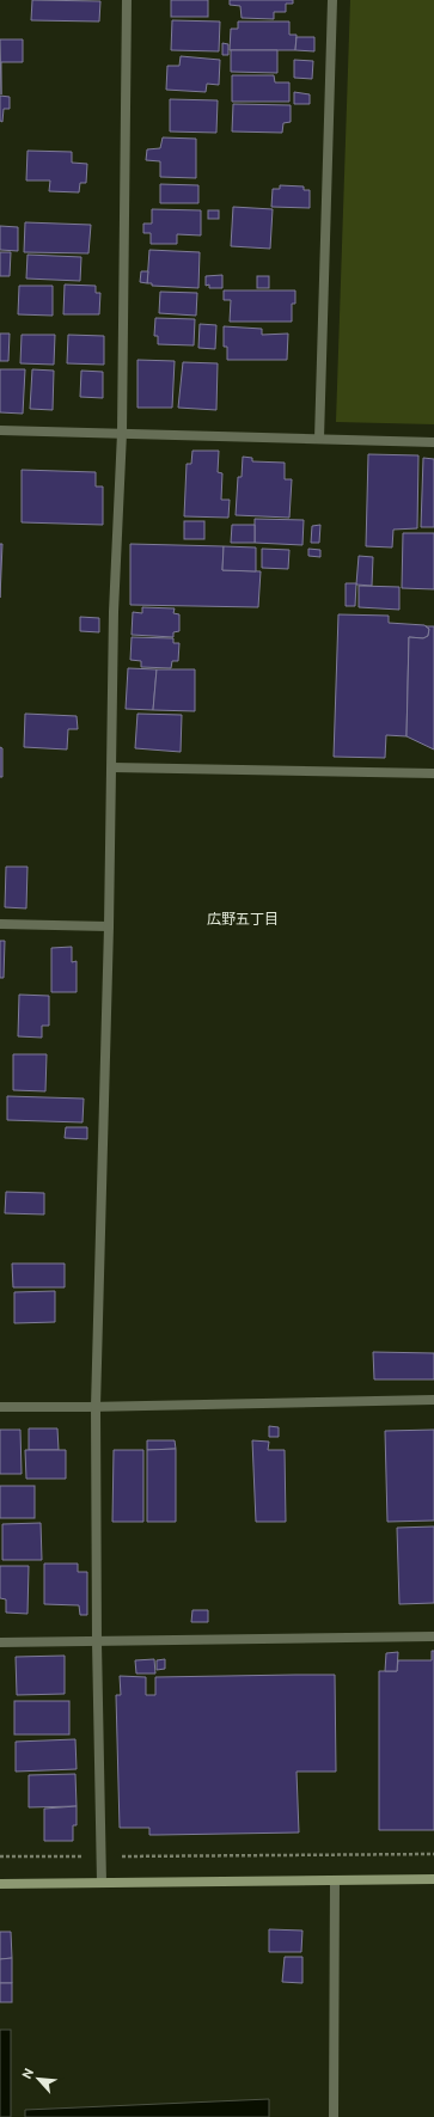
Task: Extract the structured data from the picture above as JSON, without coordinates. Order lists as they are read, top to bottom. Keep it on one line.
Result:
{"districts":["広野五丁目"],"north":"top left"}
